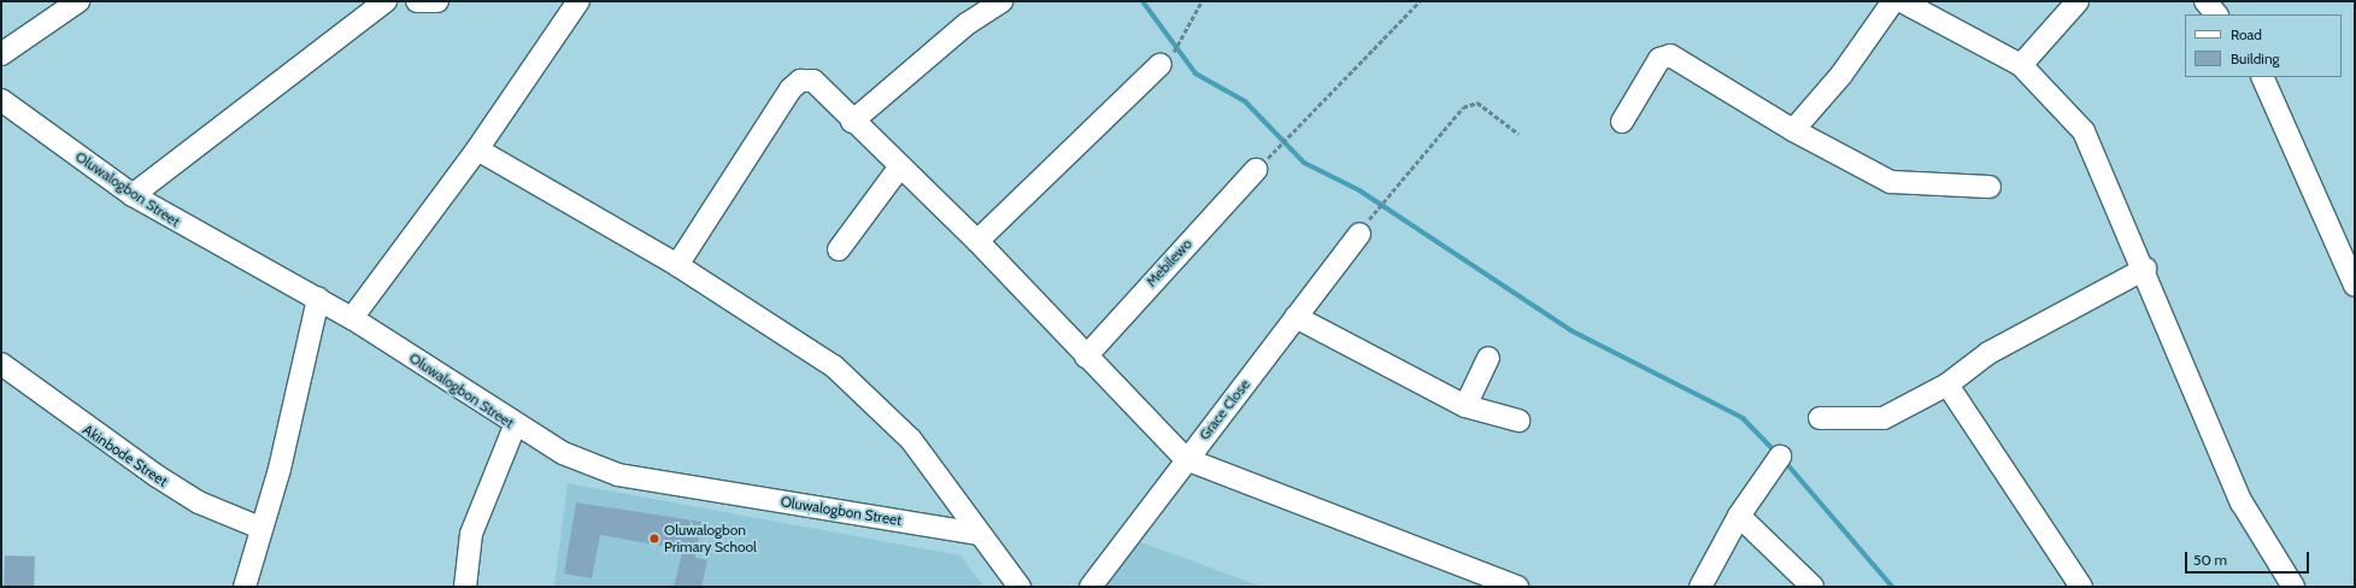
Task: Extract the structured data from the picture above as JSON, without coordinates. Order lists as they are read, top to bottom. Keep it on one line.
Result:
{"streets":{"street":["Oluwalogbon Street","Mebilewo","Grace Close","Akinbode Street"]},"places":["Oluwalogbon Primary School"],"legend":["Road","Building"],"scale_bar":"50 m"}
